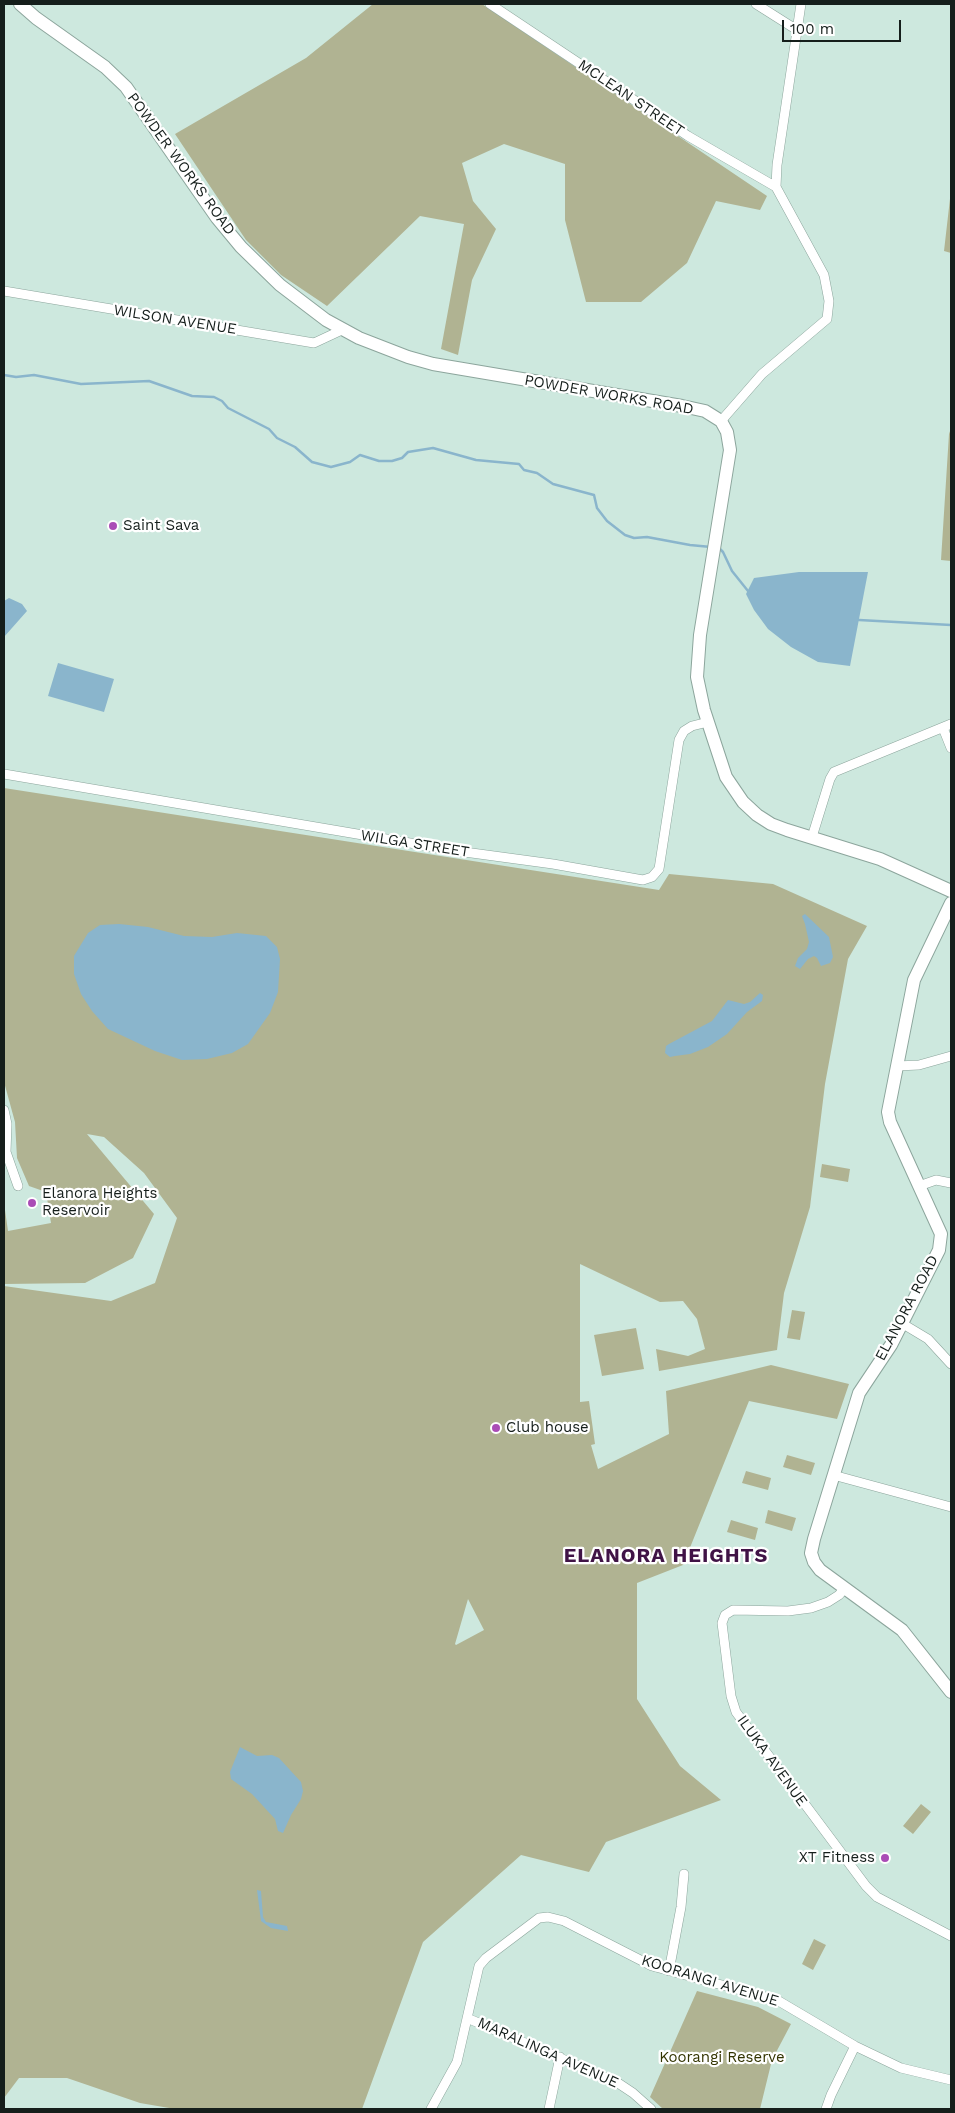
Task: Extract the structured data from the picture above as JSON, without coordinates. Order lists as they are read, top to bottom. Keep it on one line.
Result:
{"streets":{"main road":["POWDER WORKS ROAD","ELANORA ROAD"],"street":["MCLEAN STREET","WILSON AVENUE","WILGA STREET","ILUKA AVENUE","KOORANGI AVENUE","MARALINGA AVENUE"]},"crossings":[["POWDER WORKS ROAD","WILSON AVENUE"],["ELANORA ROAD","ILUKA AVENUE"],["KOORANGI AVENUE","MARALINGA AVENUE"]],"districts":["ELANORA HEIGHTS"],"parks":["Koorangi Reserve"],"places":["Saint Sava","Elanora Heights Reservoir","Club house","XT Fitness"],"scale_bar":"100 m"}
